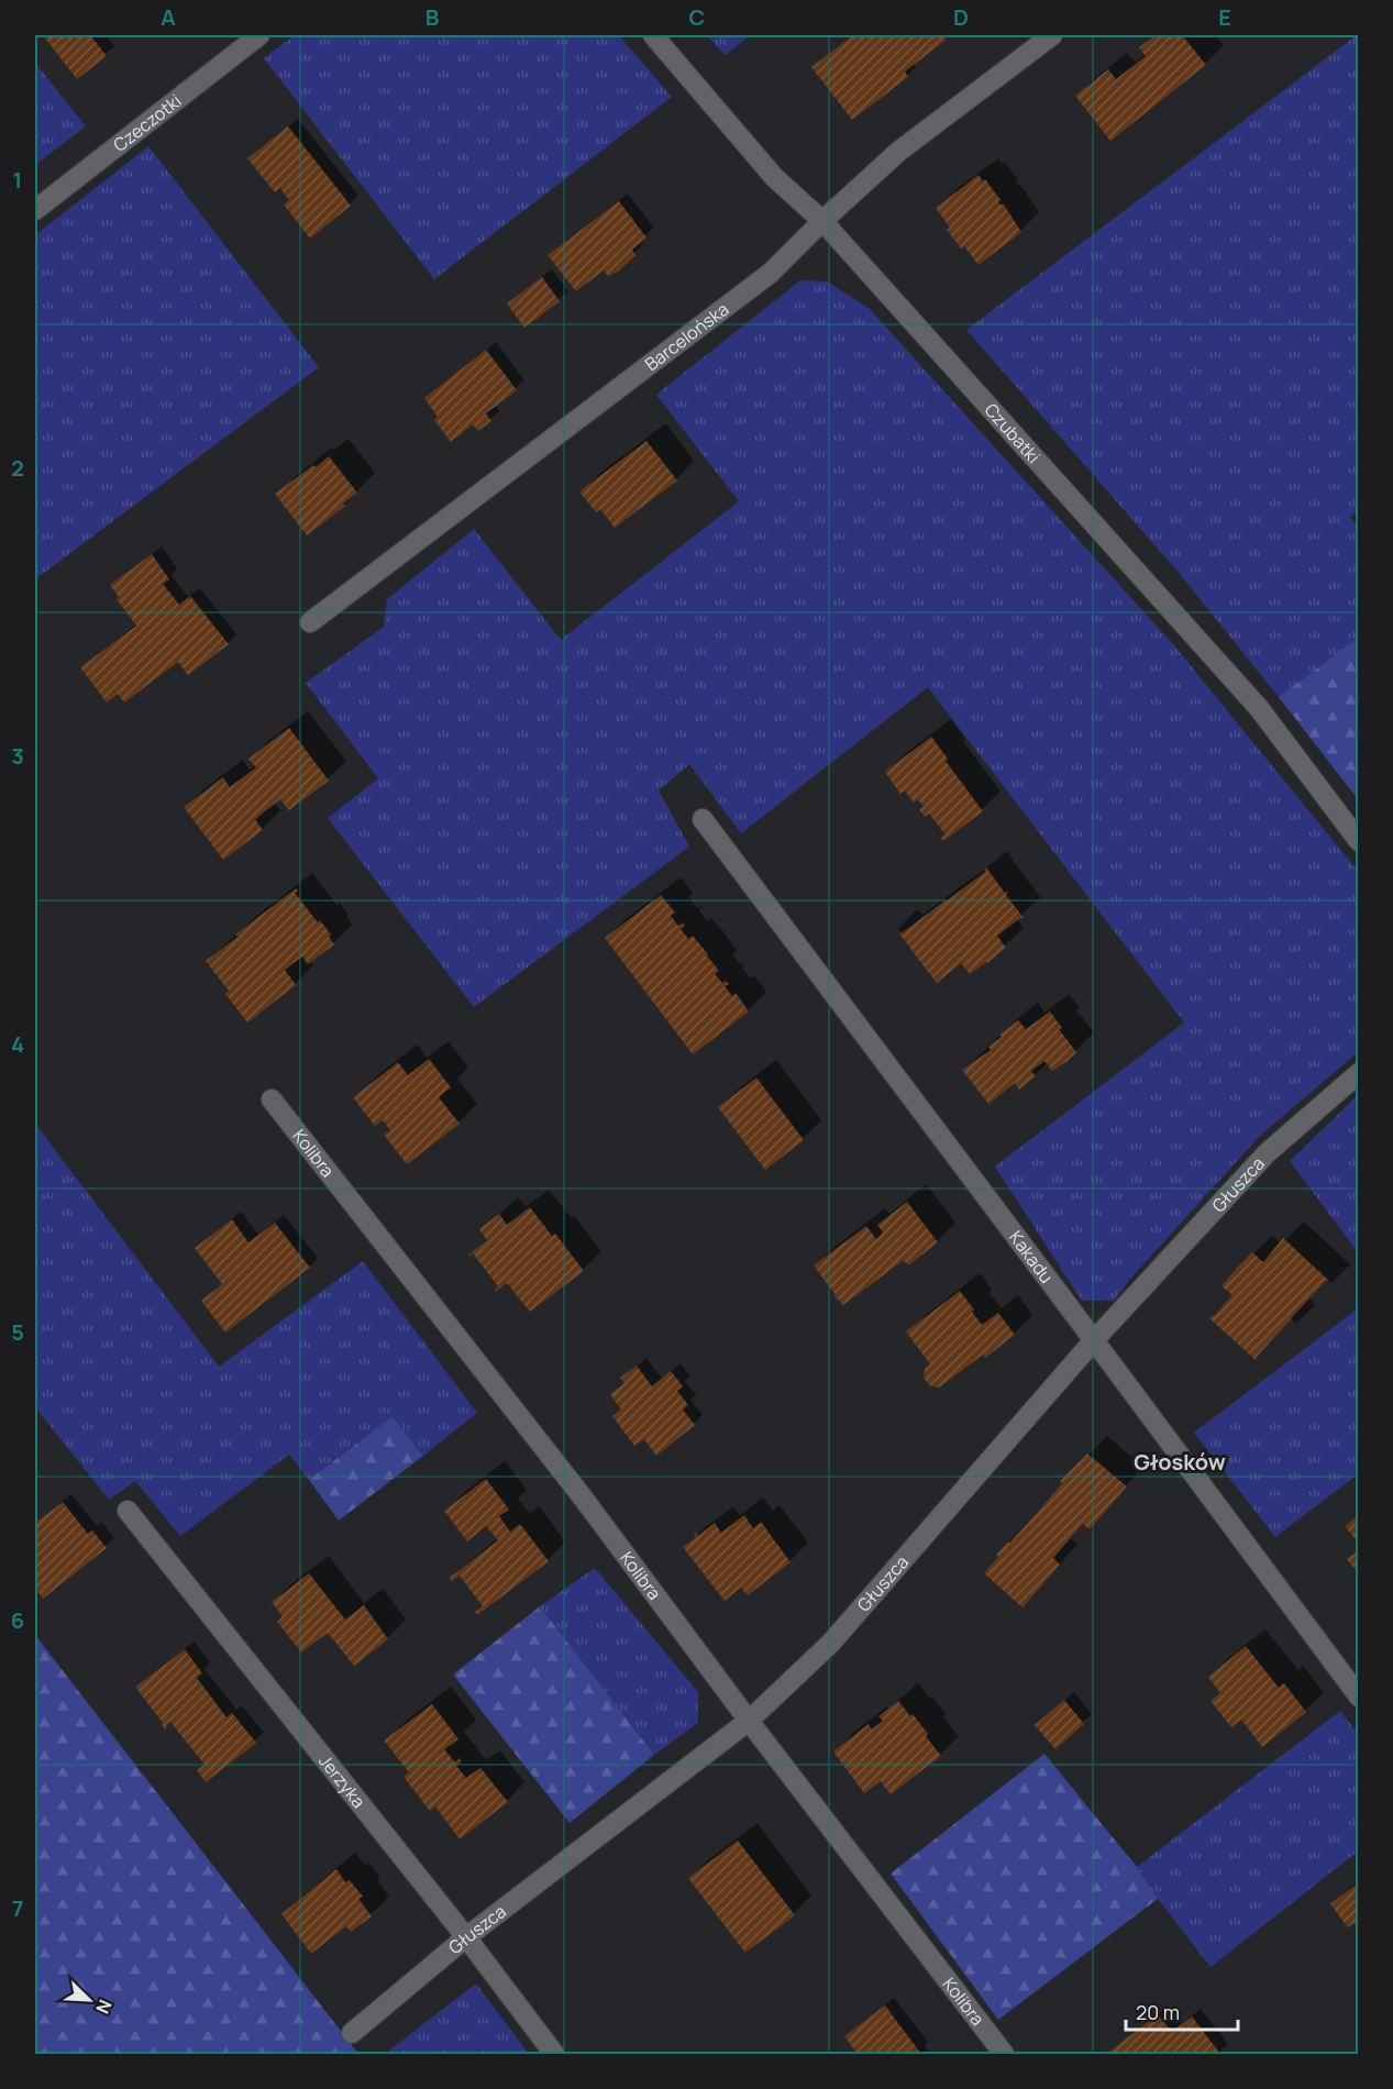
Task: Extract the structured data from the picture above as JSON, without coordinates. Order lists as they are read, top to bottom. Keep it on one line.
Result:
{"streets":{"street":["Czeczotki","Barcelońska","Czubatki","Kolibra","Głuszca","Kakadu","Jerzyka"]},"crossings":[["Barcelońska","Czubatki"],["Kolibra","Głuszca"],["Głuszca","Kakadu"],["Głuszca","Jerzyka"]],"districts":["Głosków"],"scale_bar":"20 m","north":"bottom right","grid":{"columns":["A","B","C","D","E"],"rows":["1","2","3","4","5","6","7"]}}
